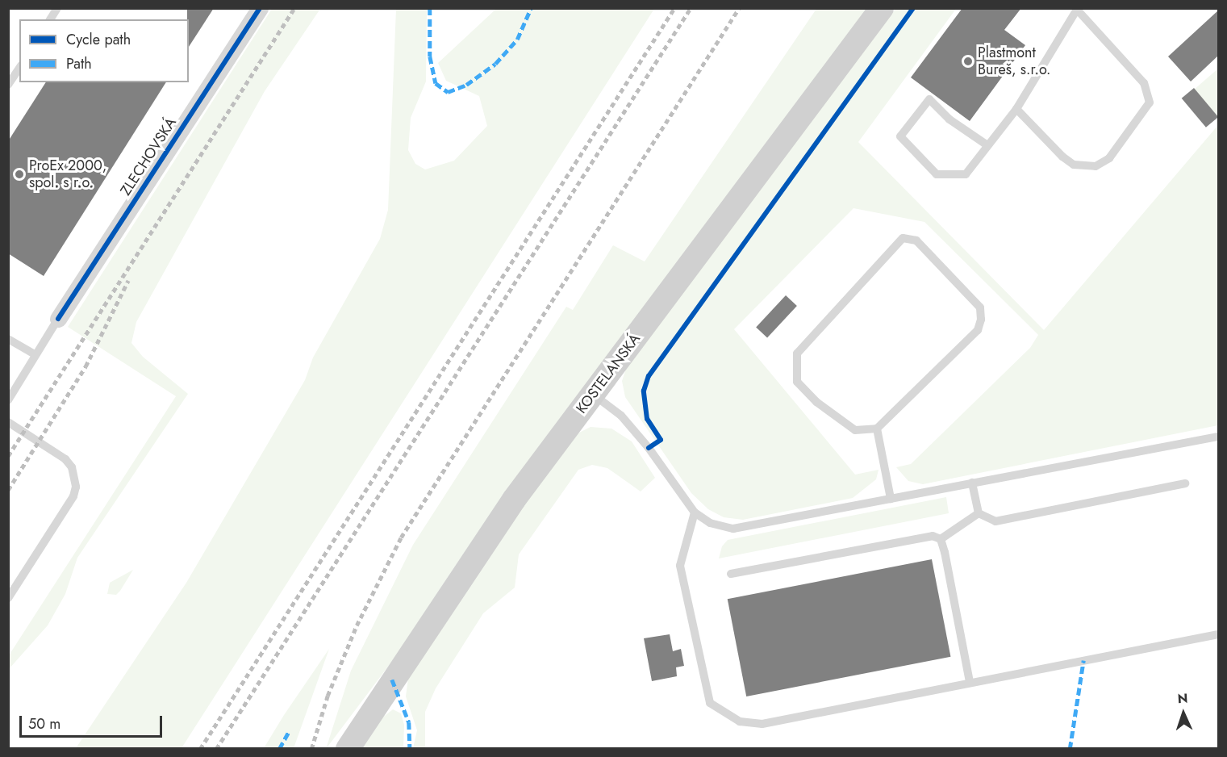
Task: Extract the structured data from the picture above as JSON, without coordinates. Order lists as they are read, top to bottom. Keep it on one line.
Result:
{"streets":{"main road":["KOSTELANSKÁ"],"street":["ZLECHOVSKÁ"]},"places":["Plastmont Bureš, s.r.o.","ProEx 2000, spol. s r.o."],"legend":["Cycle path","Path"],"scale_bar":"50 m","north":"top"}
